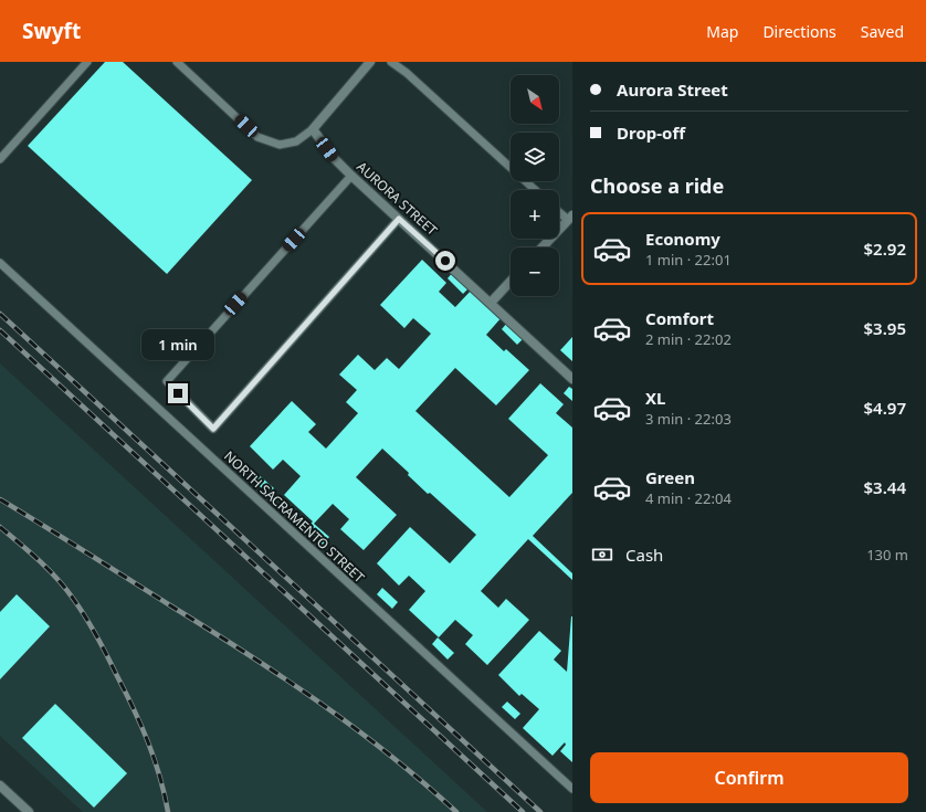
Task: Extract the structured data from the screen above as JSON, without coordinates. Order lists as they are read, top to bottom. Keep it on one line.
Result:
{"streets":{"street":["AURORA STREET"],"lane":["NORTH SACRAMENTO STREET"]},"north":"bottom right","page":{"header":"Swyft","nav":["Map","Directions","Saved"],"banner":["Aurora Street","Drop-off"],"map_buttons":["+","−"],"heading":"Choose a ride","list":[{"name":"Economy","note":"1 min · 22:01","value":"$2.92"},{"name":"Comfort","note":"2 min · 22:02","value":"$3.95"},{"name":"XL","note":"3 min · 22:03","value":"$4.97"},{"name":"Green","note":"4 min · 22:04","value":"$3.44"}],"bubble":"1 min","pay":["Cash","130 m"],"buttons":"Confirm"}}
